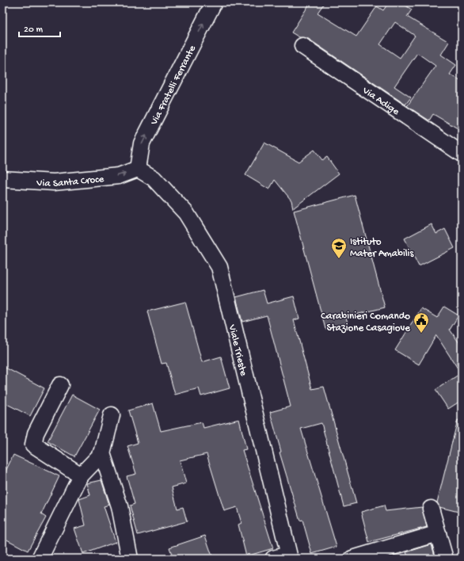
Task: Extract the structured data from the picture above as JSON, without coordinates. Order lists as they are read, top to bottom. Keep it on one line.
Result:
{"streets":{"street":["Via Fratelli Ferrante","Via Adige","Via Santa Croce","Viale Trieste"]},"crossings":[["Via Fratelli Ferrante","Via Santa Croce"],["Via Fratelli Ferrante","Viale Trieste"],["Via Santa Croce","Viale Trieste"]],"one_way":["Via Fratelli Ferrante","Via Santa Croce"],"places":{"school or university":["Istituto Mater Amabilis"],"public building":["Carabinieri Comando Stazione Casagiove"]},"scale_bar":"20 m"}
